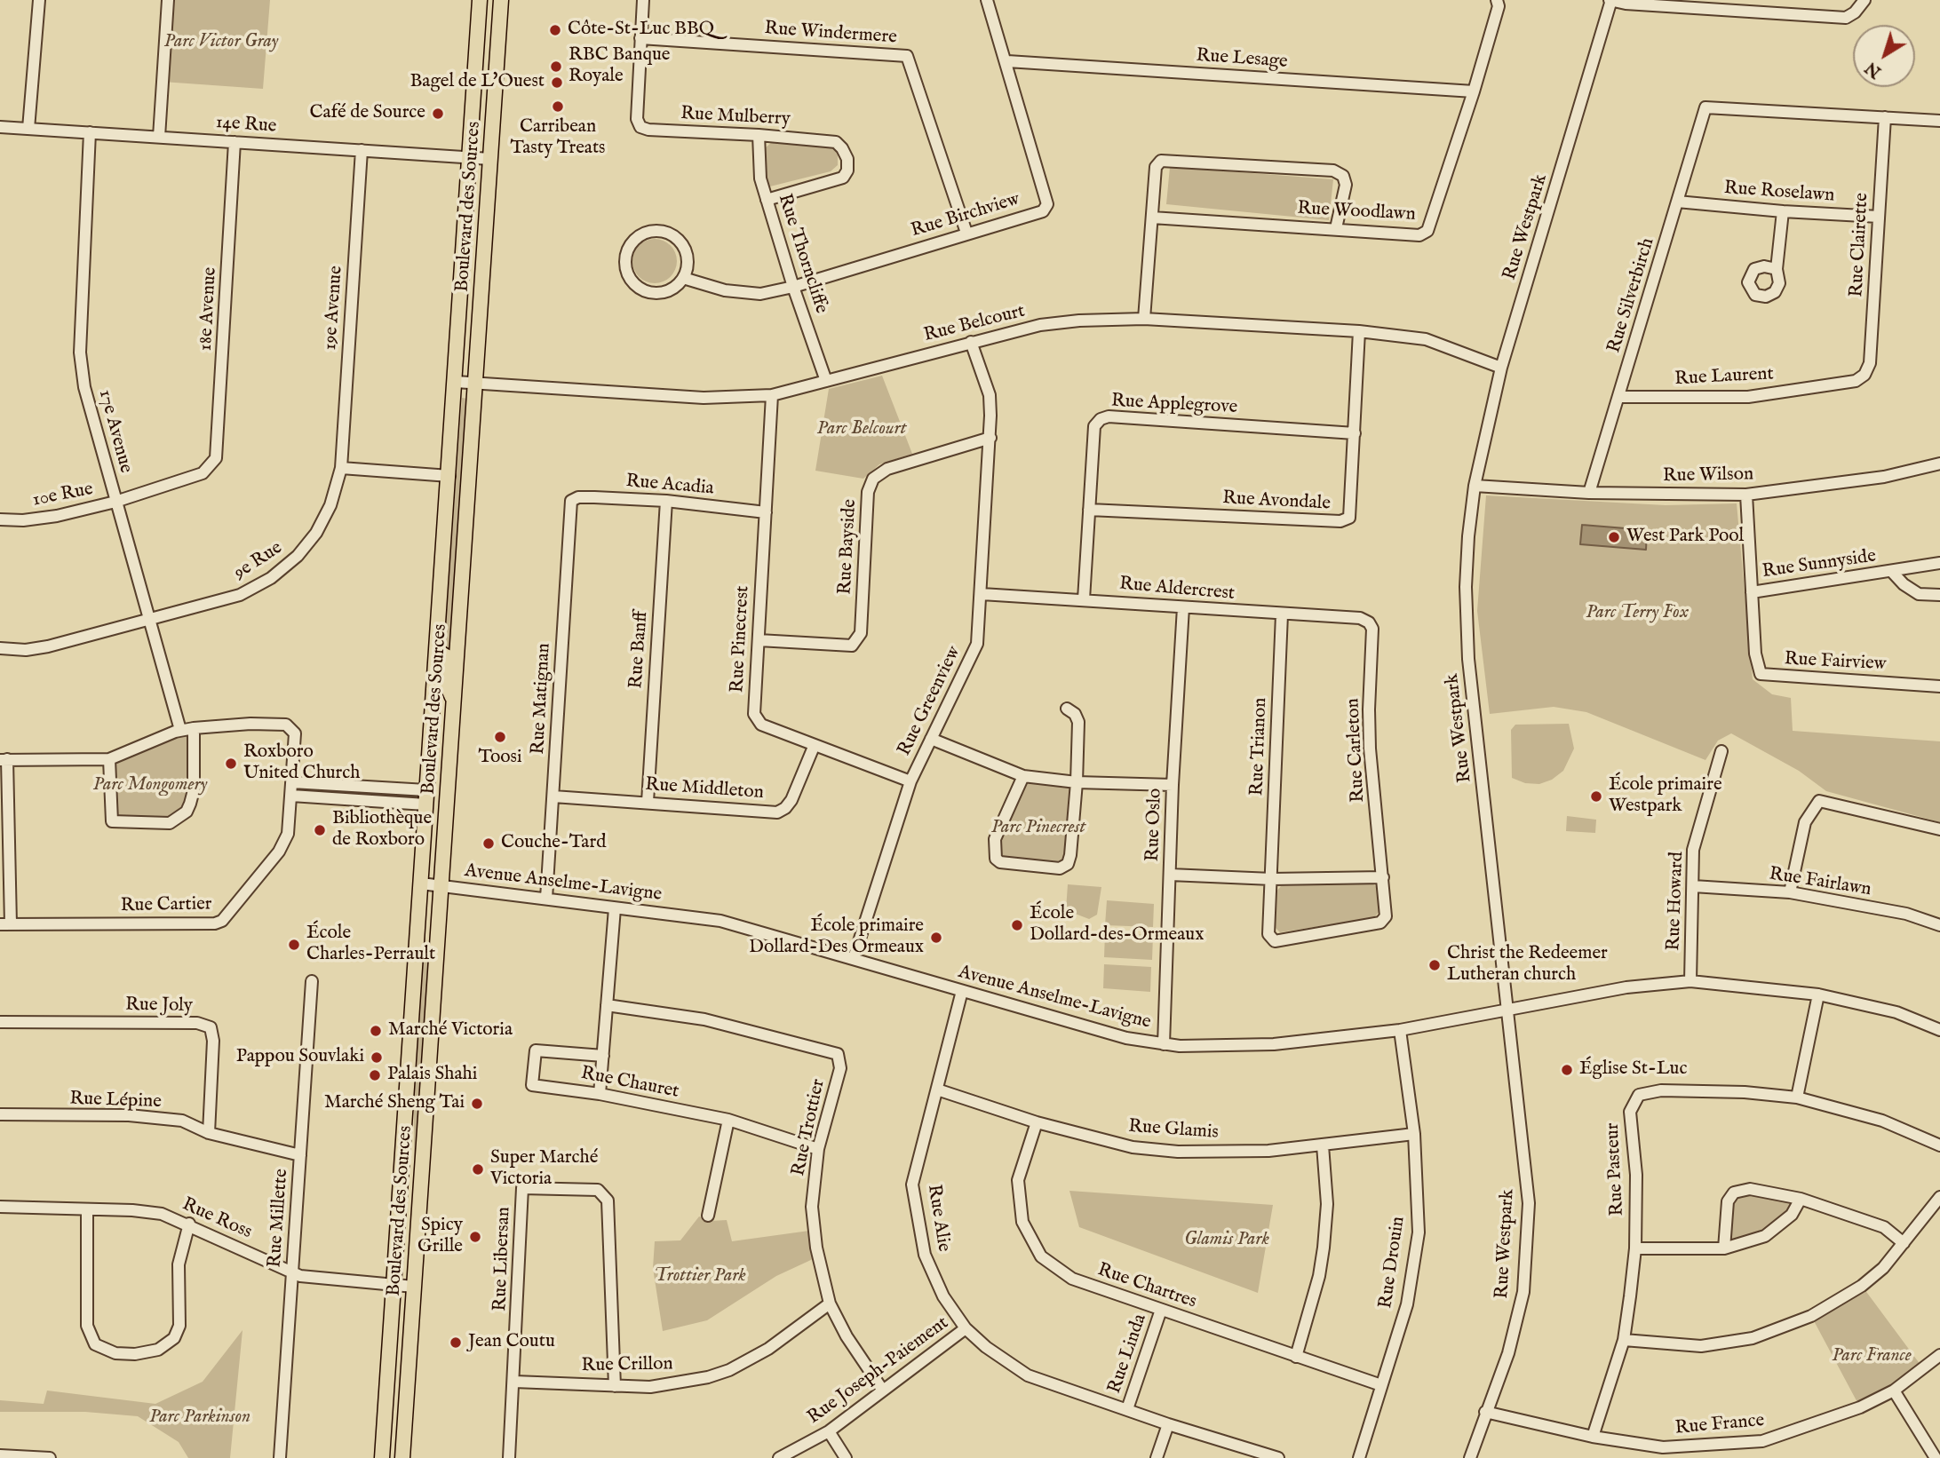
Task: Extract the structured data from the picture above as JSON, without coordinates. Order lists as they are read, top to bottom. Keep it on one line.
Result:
{"streets":{"main road":["Boulevard des Sources"],"street":["Rue Windermere","Rue Lesage","Rue Mulberry","14e Rue","Rue Roselawn","Rue Woodlawn","Rue Birchview","Rue Westpark","Rue Clairette","Rue Thorncliffe","Rue Silverbirch","19e Avenue","18e Avenue","Rue Belcourt","Rue Laurent","Rue Applegrove","17e Avenue","Rue Wilson","Rue Acadia","10e Rue","Rue Avondale","Rue Bayside","9e Rue","Rue Sunnyside","Rue Aldercrest","Rue Pinecrest","Rue Banff","Rue Fairview","Rue Matignan","Rue Greenview","Rue Trianon","Rue Carleton","Rue Middleton","Rue Oslo","Rue Fairlawn","Avenue Anselme-Lavigne","Rue Howard","Rue Cartier","Rue Joly","Rue Chauret","Rue Lépine","Rue Trottier","Rue Glamis","Rue Pasteur","Rue Millette","Rue Alie","Rue Ross","Rue Libersan","Rue Drouin","Rue Chartres","Rue Linda","Rue Crillon","Rue Joseph-Paiement","Rue France"]},"crossings":[["Rue Windermere","Rue Mulberry"],["Rue Windermere","Rue Birchview"],["Rue Lesage","Rue Woodlawn"],["Rue Lesage","Rue Birchview"],["Rue Mulberry","Rue Thorncliffe"],["14e Rue","Boulevard des Sources"],["14e Rue","19e Avenue"],["14e Rue","18e Avenue"],["14e Rue","17e Avenue"],["Rue Roselawn","Rue Clairette"],["Rue Roselawn","Rue Silverbirch"],["Boulevard des Sources","Rue Belcourt"],["Boulevard des Sources","Avenue Anselme-Lavigne"],["Boulevard des Sources","Rue Ross"],["Rue Birchview","Rue Thorncliffe"],["Rue Westpark","Rue Belcourt"],["Rue Westpark","Rue Wilson"],["Rue Westpark","Avenue Anselme-Lavigne"],["Rue Westpark","Rue France"],["Rue Clairette","Rue Silverbirch"],["Rue Clairette","Rue Laurent"],["Rue Thorncliffe","Rue Belcourt"],["Rue Silverbirch","Rue Laurent"],["Rue Silverbirch","Rue Wilson"],["19e Avenue","9e Rue"],["18e Avenue","10e Rue"],["Rue Belcourt","Rue Avondale"],["Rue Belcourt","Rue Pinecrest"],["Rue Belcourt","Rue Greenview"],["Rue Applegrove","Rue Avondale"],["Rue Applegrove","Rue Aldercrest"],["17e Avenue","10e Rue"],["17e Avenue","9e Rue"],["17e Avenue","Rue Cartier"],["Rue Wilson","Rue Fairview"],["Rue Acadia","Rue Pinecrest"],["Rue Acadia","Rue Banff"],["Rue Acadia","Rue Matignan"],["Rue Bayside","Rue Pinecrest"],["Rue Bayside","Rue Greenview"],["Rue Sunnyside","Rue Fairview"],["Rue Aldercrest","Rue Greenview"],["Rue Aldercrest","Rue Trianon"],["Rue Aldercrest","Rue Carleton"],["Rue Aldercrest","Rue Oslo"],["Rue Pinecrest","Rue Greenview"],["Rue Pinecrest","Rue Middleton"],["Rue Banff","Rue Middleton"],["Rue Matignan","Rue Middleton"],["Rue Matignan","Avenue Anselme-Lavigne"],["Rue Greenview","Avenue Anselme-Lavigne"],["Rue Trianon","Rue Carleton"],["Rue Oslo","Avenue Anselme-Lavigne"],["Rue Fairlawn","Rue Howard"],["Avenue Anselme-Lavigne","Rue Howard"],["Avenue Anselme-Lavigne","Rue Alie"],["Avenue Anselme-Lavigne","Rue Drouin"],["Rue Joly","Rue Lépine"],["Rue Chauret","Rue Trottier"],["Rue Lépine","Rue Millette"],["Rue Trottier","Rue Crillon"],["Rue Trottier","Rue Joseph-Paiement"],["Rue Glamis","Rue Alie"],["Rue Glamis","Rue Drouin"],["Rue Glamis","Rue Chartres"],["Rue Pasteur","Rue France"],["Rue Millette","Rue Ross"],["Rue Alie","Rue Linda"],["Rue Alie","Rue Joseph-Paiement"],["Rue Libersan","Rue Crillon"],["Rue Drouin","Rue Chartres"],["Rue Chartres","Rue Linda"]],"parks":["Parc Victor Gray","Parc Belcourt","Parc Terry Fox","Parc Mongomery","Parc Pinecrest","Glamis Park","Trottier Park","Parc France","Parc Parkinson"],"places":["Côte-St-Luc BBQ","RBC Banque Royale","Bagel de L'Ouest","Carribean Tasty Treats","Café de Source","West Park Pool","Toosi","Roxboro United Church","École primaire Westpark","Bibliothèque de Roxboro","Couche-Tard","École Dollard-des-Ormeaux","École primaire Dollard-Des Ormeaux","École Charles-Perrault","Christ the Redeemer Lutheran church","Marché Victoria","Pappou Souvlaki","Église St-Luc","Palais Shahi","Marché Sheng Tai","Super Marché Victoria","Spicy Grille","Jean Coutu"],"north":"bottom left"}
